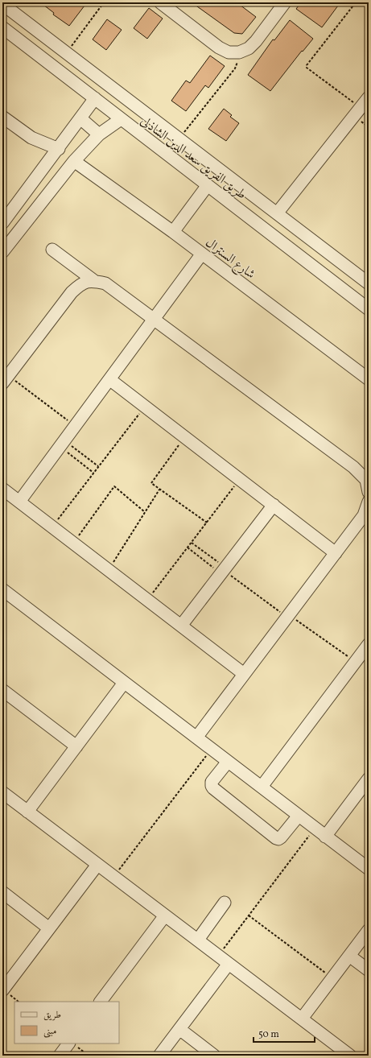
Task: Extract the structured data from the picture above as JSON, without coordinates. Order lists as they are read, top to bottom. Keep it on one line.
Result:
{"streets":{"street":["طريق الفريق سعد الدين الشاذلى","شارع السنترال"]},"legend":["طريق","مبنى"],"scale_bar":"50 m"}
